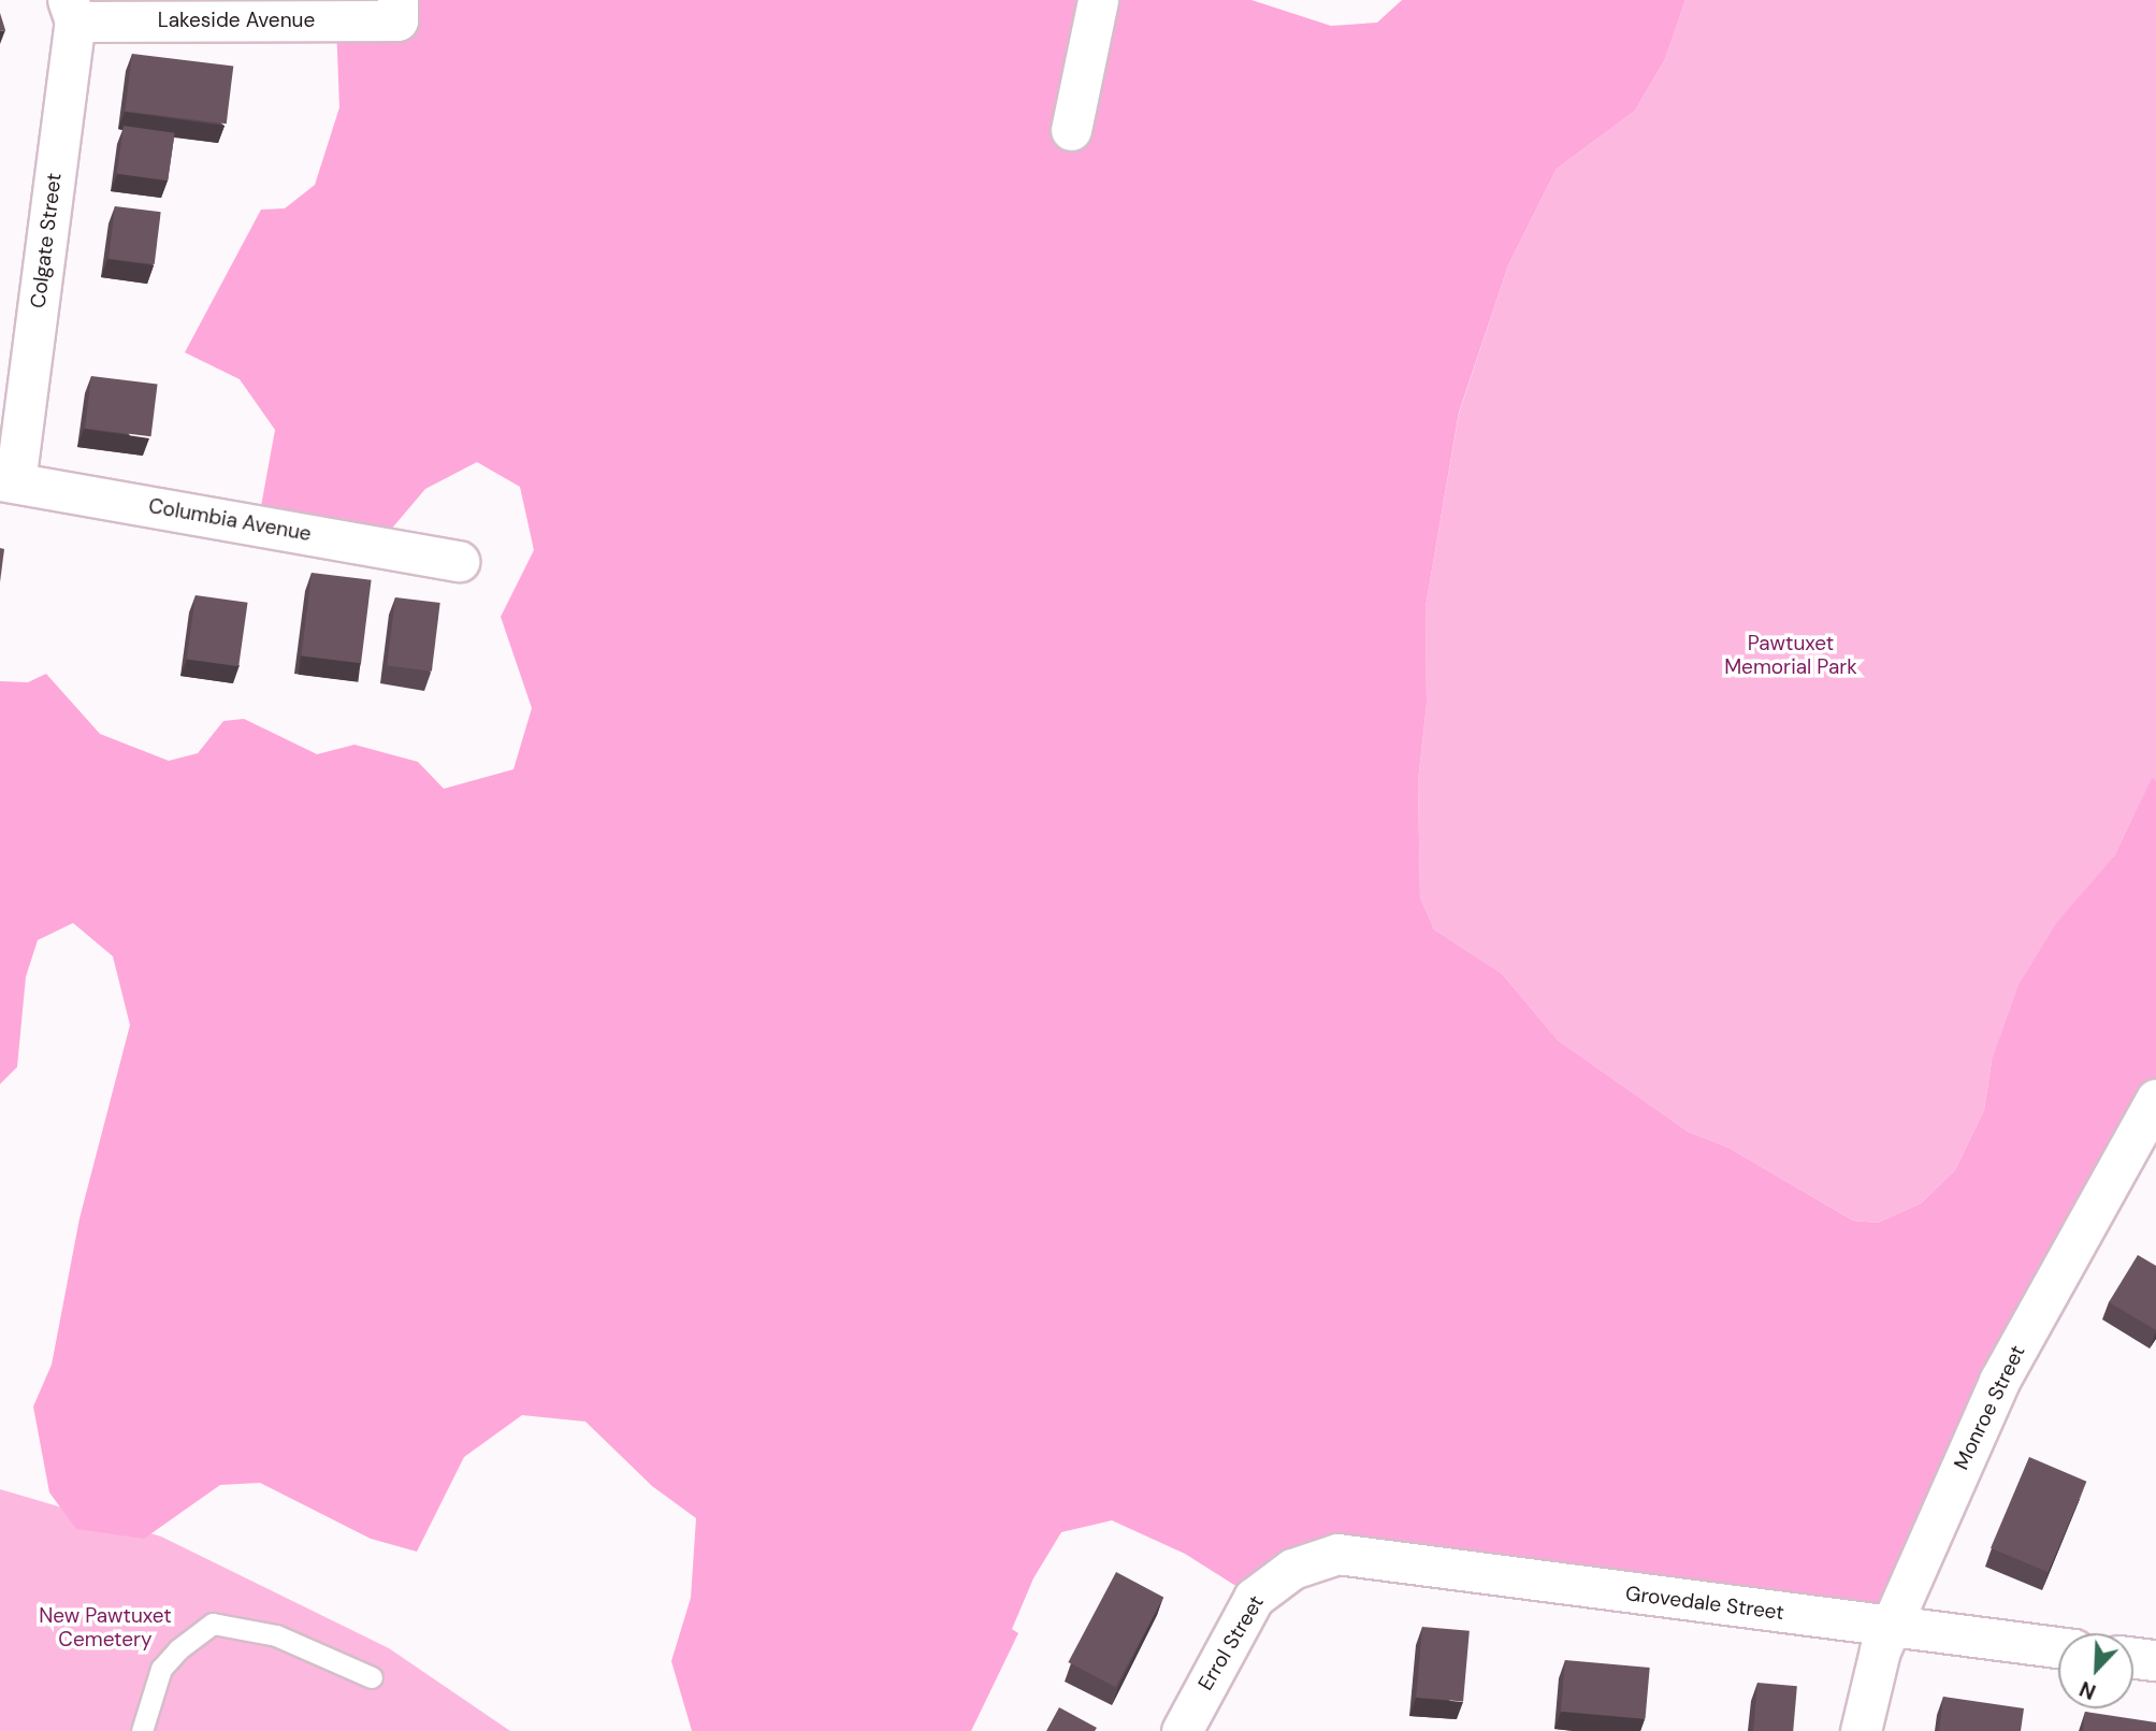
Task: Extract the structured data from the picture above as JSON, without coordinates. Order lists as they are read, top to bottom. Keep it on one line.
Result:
{"streets":{"street":["Lakeside Avenue","Colgate Street","Columbia Avenue","Monroe Street","Grovedale Street","Errol Street"]},"crossings":[["Lakeside Avenue","Colgate Street"],["Colgate Street","Columbia Avenue"],["Monroe Street","Grovedale Street"],["Grovedale Street","Errol Street"]],"parks":["Pawtuxet Memorial Park","New Pawtuxet Cemetery"],"north":"bottom left"}
